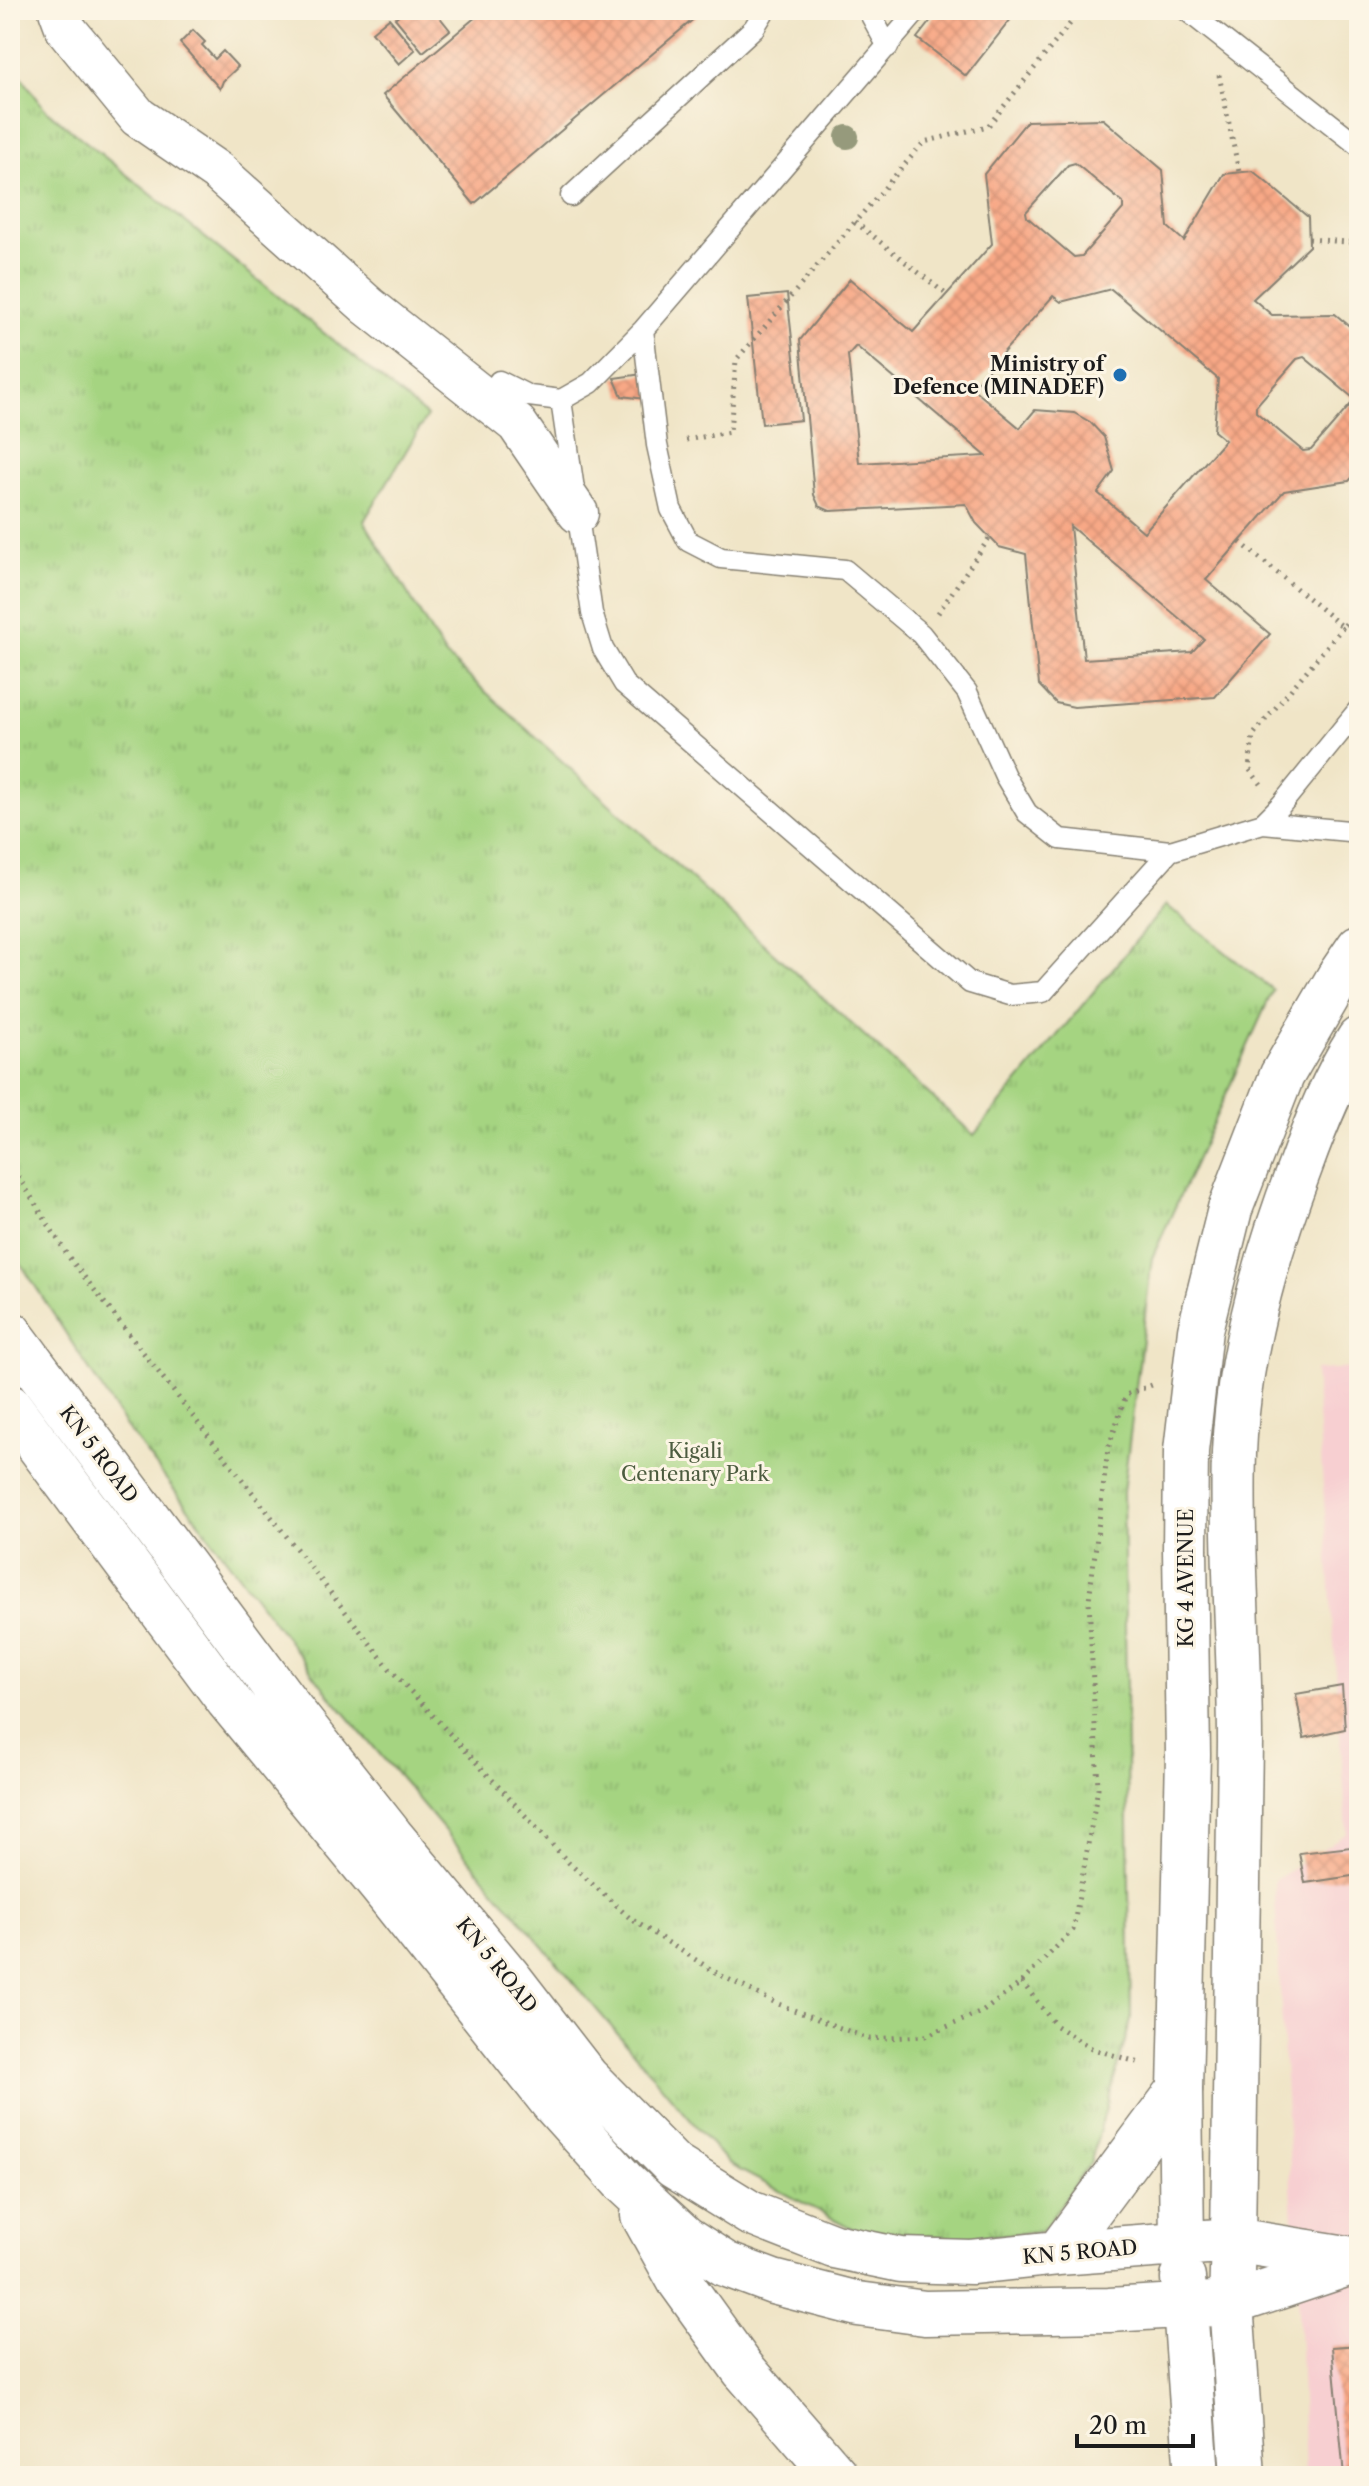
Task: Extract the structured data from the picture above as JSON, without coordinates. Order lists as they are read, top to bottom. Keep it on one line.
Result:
{"streets":{"main road":["KN 5 ROAD","KG 4 AVENUE"]},"crossings":[["KN 5 ROAD","KG 4 AVENUE"]],"parks":["Kigali Centenary Park"],"places":["Ministry of Defence (MINADEF)"],"scale_bar":"20 m"}
